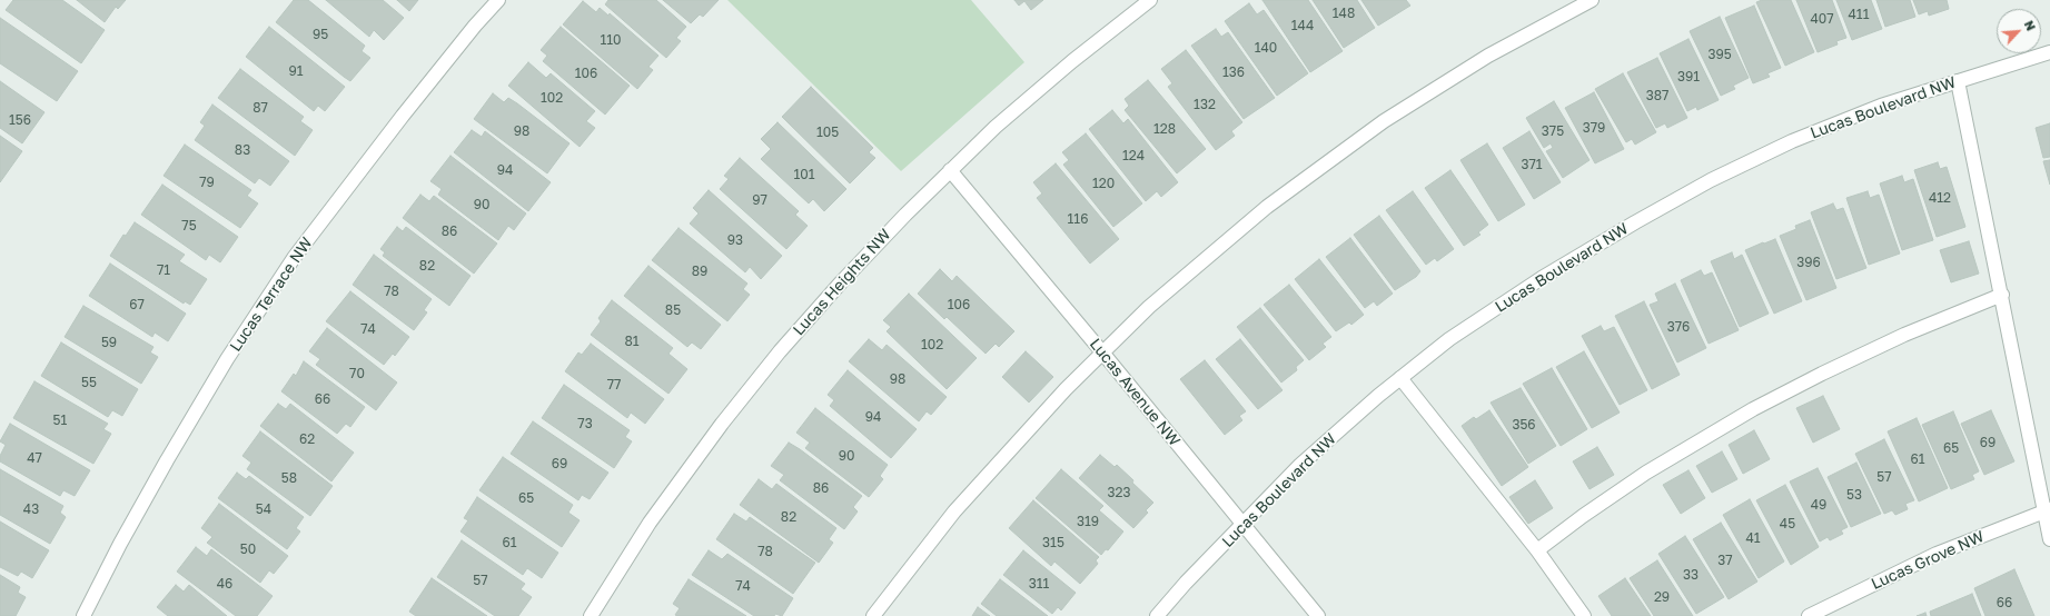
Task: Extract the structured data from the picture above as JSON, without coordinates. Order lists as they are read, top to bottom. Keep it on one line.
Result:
{"streets":{"street":["Lucas Boulevard NW","Lucas Heights NW","Lucas Terrace NW","Lucas Avenue NW","Lucas Grove NW"]},"crossings":[["Lucas Boulevard NW","Lucas Avenue NW"],["Lucas Heights NW","Lucas Avenue NW"]],"house_numbers":["148","411","407","144","95","110","140","395","91","136","106","391","387","102","132","87","156","379","128","98","375","105","83","124","371","94","101","79","120","412","97","90","116","75","86","93","396","82","71","89","78","67","106","85","376","74","81","59","102","70","98","55","77","66","94","51","73","356","62","69","65","90","47","61","69","57","58","86","323","53","65","49","43","54","82","319","45","41","61","315","50","78","37","33","57","46","311","74","29","66"],"north":"top right"}
